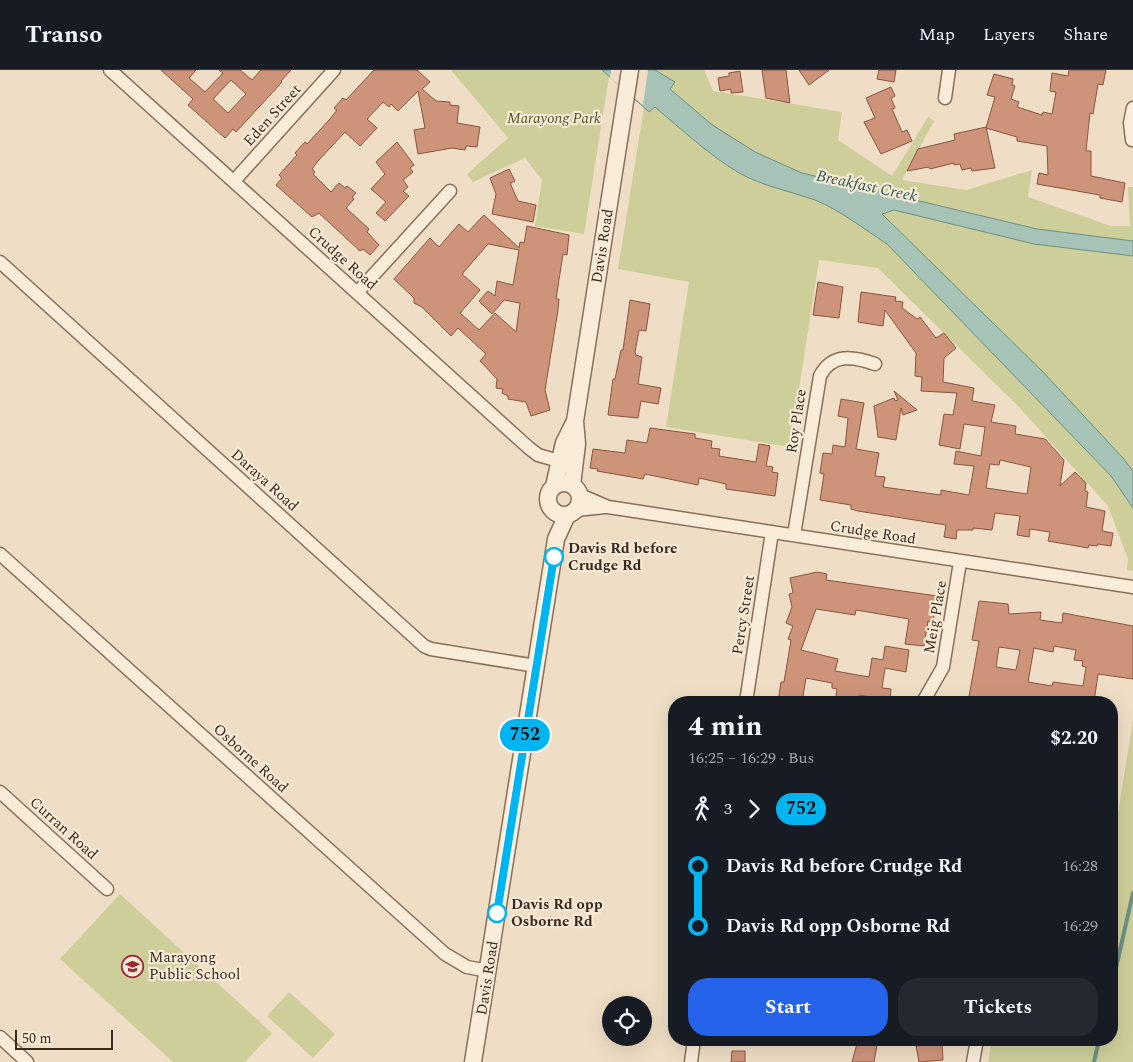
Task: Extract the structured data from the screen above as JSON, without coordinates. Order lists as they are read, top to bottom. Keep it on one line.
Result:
{"streets":{"street":["Eden Street","Davis Road","Crudge Road","Roy Place","Daraya Road","Percy Street","Meig Place","Osborne Road","Curran Road"]},"crossings":[["Eden Street","Crudge Road"],["Davis Road","Crudge Road"],["Davis Road","Daraya Road"],["Davis Road","Osborne Road"],["Crudge Road","Roy Place"],["Crudge Road","Percy Street"],["Crudge Road","Meig Place"]],"water":["Breakfast Creek"],"parks":["Marayong Park"],"places":{"other":["Davis Rd before Crudge Rd","Davis Rd opp Osborne Rd"],"school or university":["Marayong Public School"]},"lines":["bus line 752"],"scale_bar":"50 m","page":{"header":"Transo","nav":["Map","Layers","Share"],"on_map":"752","heading":["4 min","16:25 – 16:29 · Bus","$2.20"],"legs":["3","752"],"list":[{"name":"Davis Rd before Crudge Rd","value":"16:28"},{"name":"Davis Rd opp Osborne Rd","value":"16:29"}],"buttons":["Start","Tickets"],"scale":"50 m"}}
